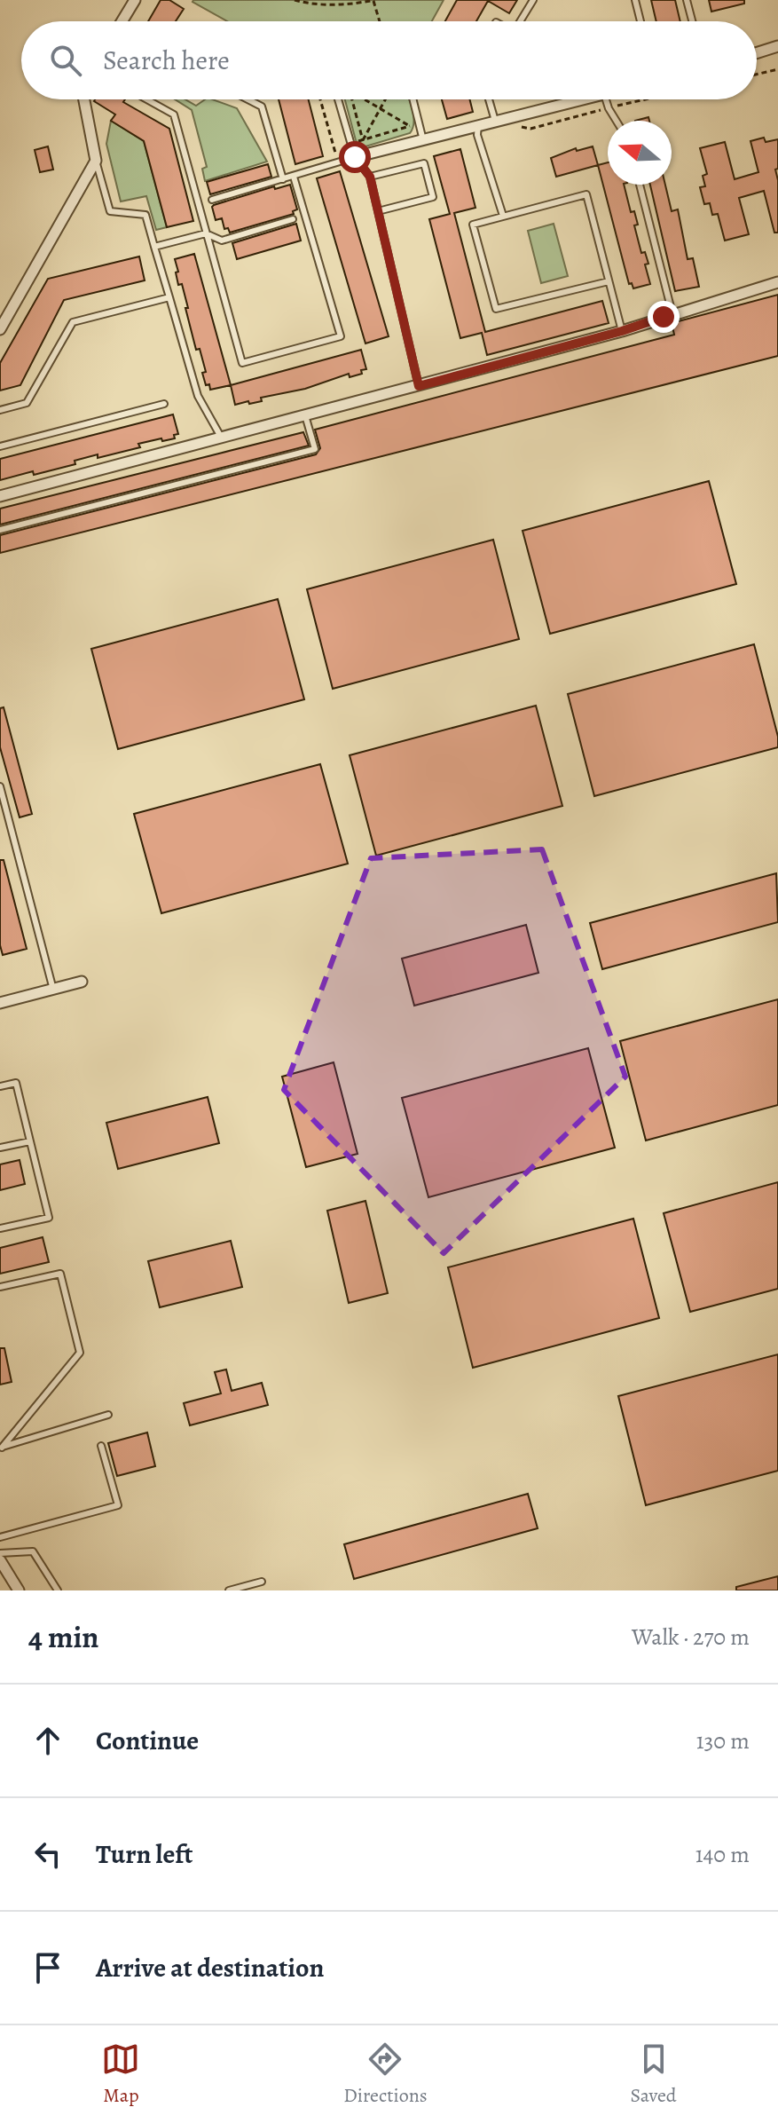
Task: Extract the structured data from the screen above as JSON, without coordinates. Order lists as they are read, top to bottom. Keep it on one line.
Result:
{"north":"left","page":{"search":"Search here","heading":["4 min","Walk · 270 m"],"list":[["Continue","130 m"],["Turn left","140 m"],"Arrive at destination"],"nav":["Map","Directions","Saved"]}}
